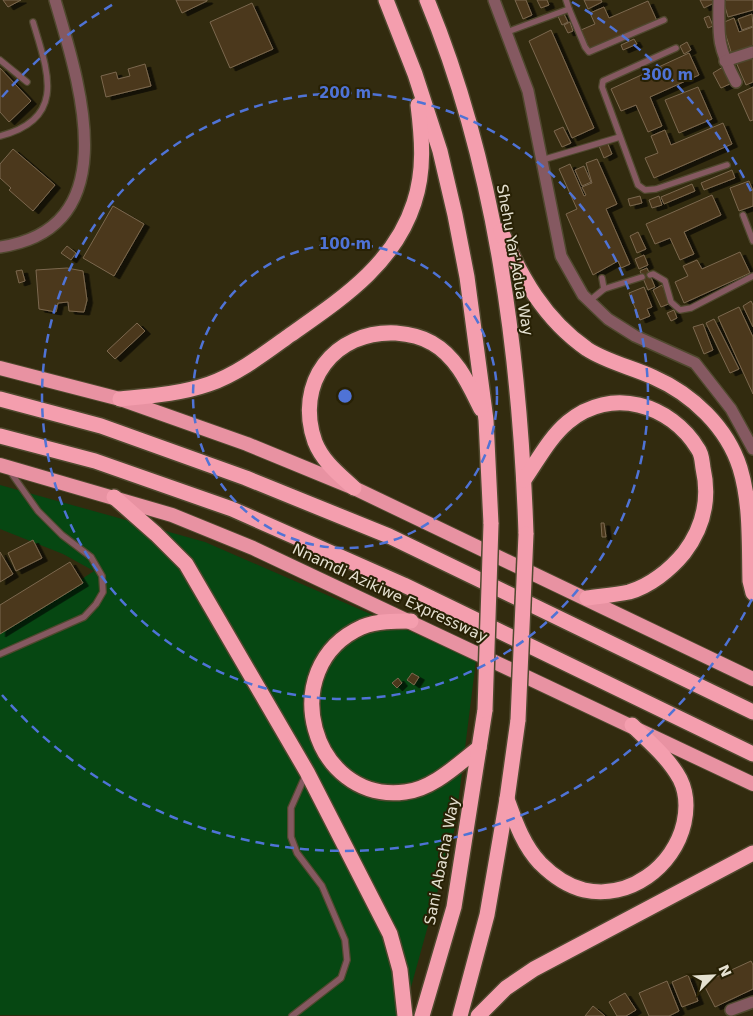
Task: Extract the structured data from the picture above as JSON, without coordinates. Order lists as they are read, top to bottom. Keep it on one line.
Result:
{"streets":{"highway":["Shehu Yar'Adua Way","Nnamdi Azikiwe Expressway","Sani Abacha Way"]},"north":"top right","rings":["300 m","200 m","100 m"]}
